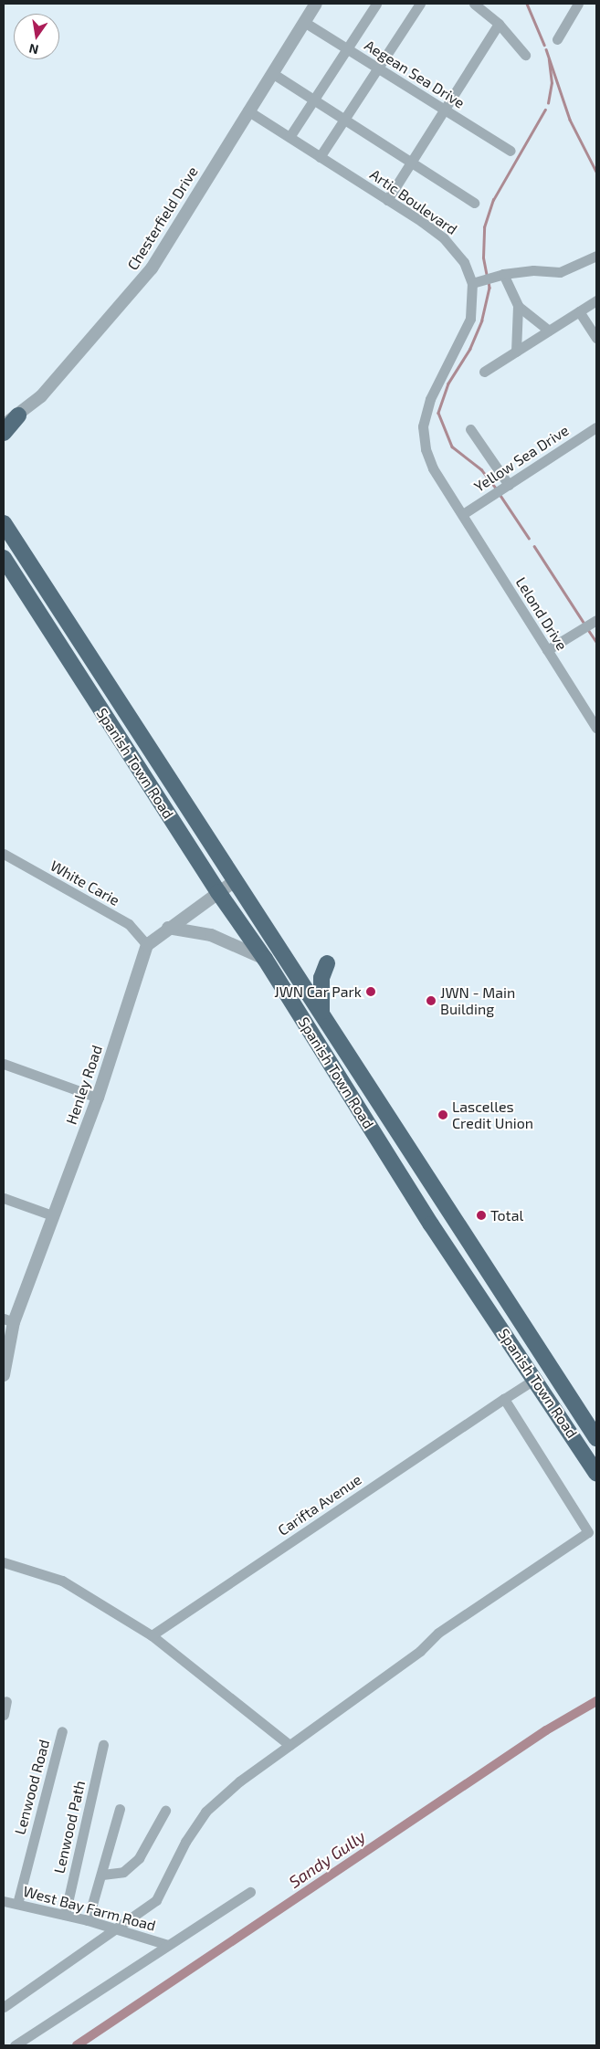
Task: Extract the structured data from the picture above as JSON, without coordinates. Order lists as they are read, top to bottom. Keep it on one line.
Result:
{"streets":{"highway":["Spanish Town Road"],"street":["Aegean Sea Drive","Artic Boulevard","Chesterfield Drive","Yellow Sea Drive","Lelond Drive","White Carie","Henley Road","Carifta Avenue","Lenwood Road","Lenwood Path","West Bay Farm Road"]},"crossings":[["Aegean Sea Drive","Chesterfield Drive"],["Artic Boulevard","Chesterfield Drive"],["Artic Boulevard","Yellow Sea Drive"],["Artic Boulevard","Lelond Drive"],["Yellow Sea Drive","Lelond Drive"],["Spanish Town Road","Carifta Avenue"],["White Carie","Henley Road"],["Lenwood Road","West Bay Farm Road"],["Lenwood Path","West Bay Farm Road"]],"water":["Sandy Gully"],"places":["JWN Car Park","JWN - Main Building","Lascelles Credit Union","Total"],"north":"bottom"}
